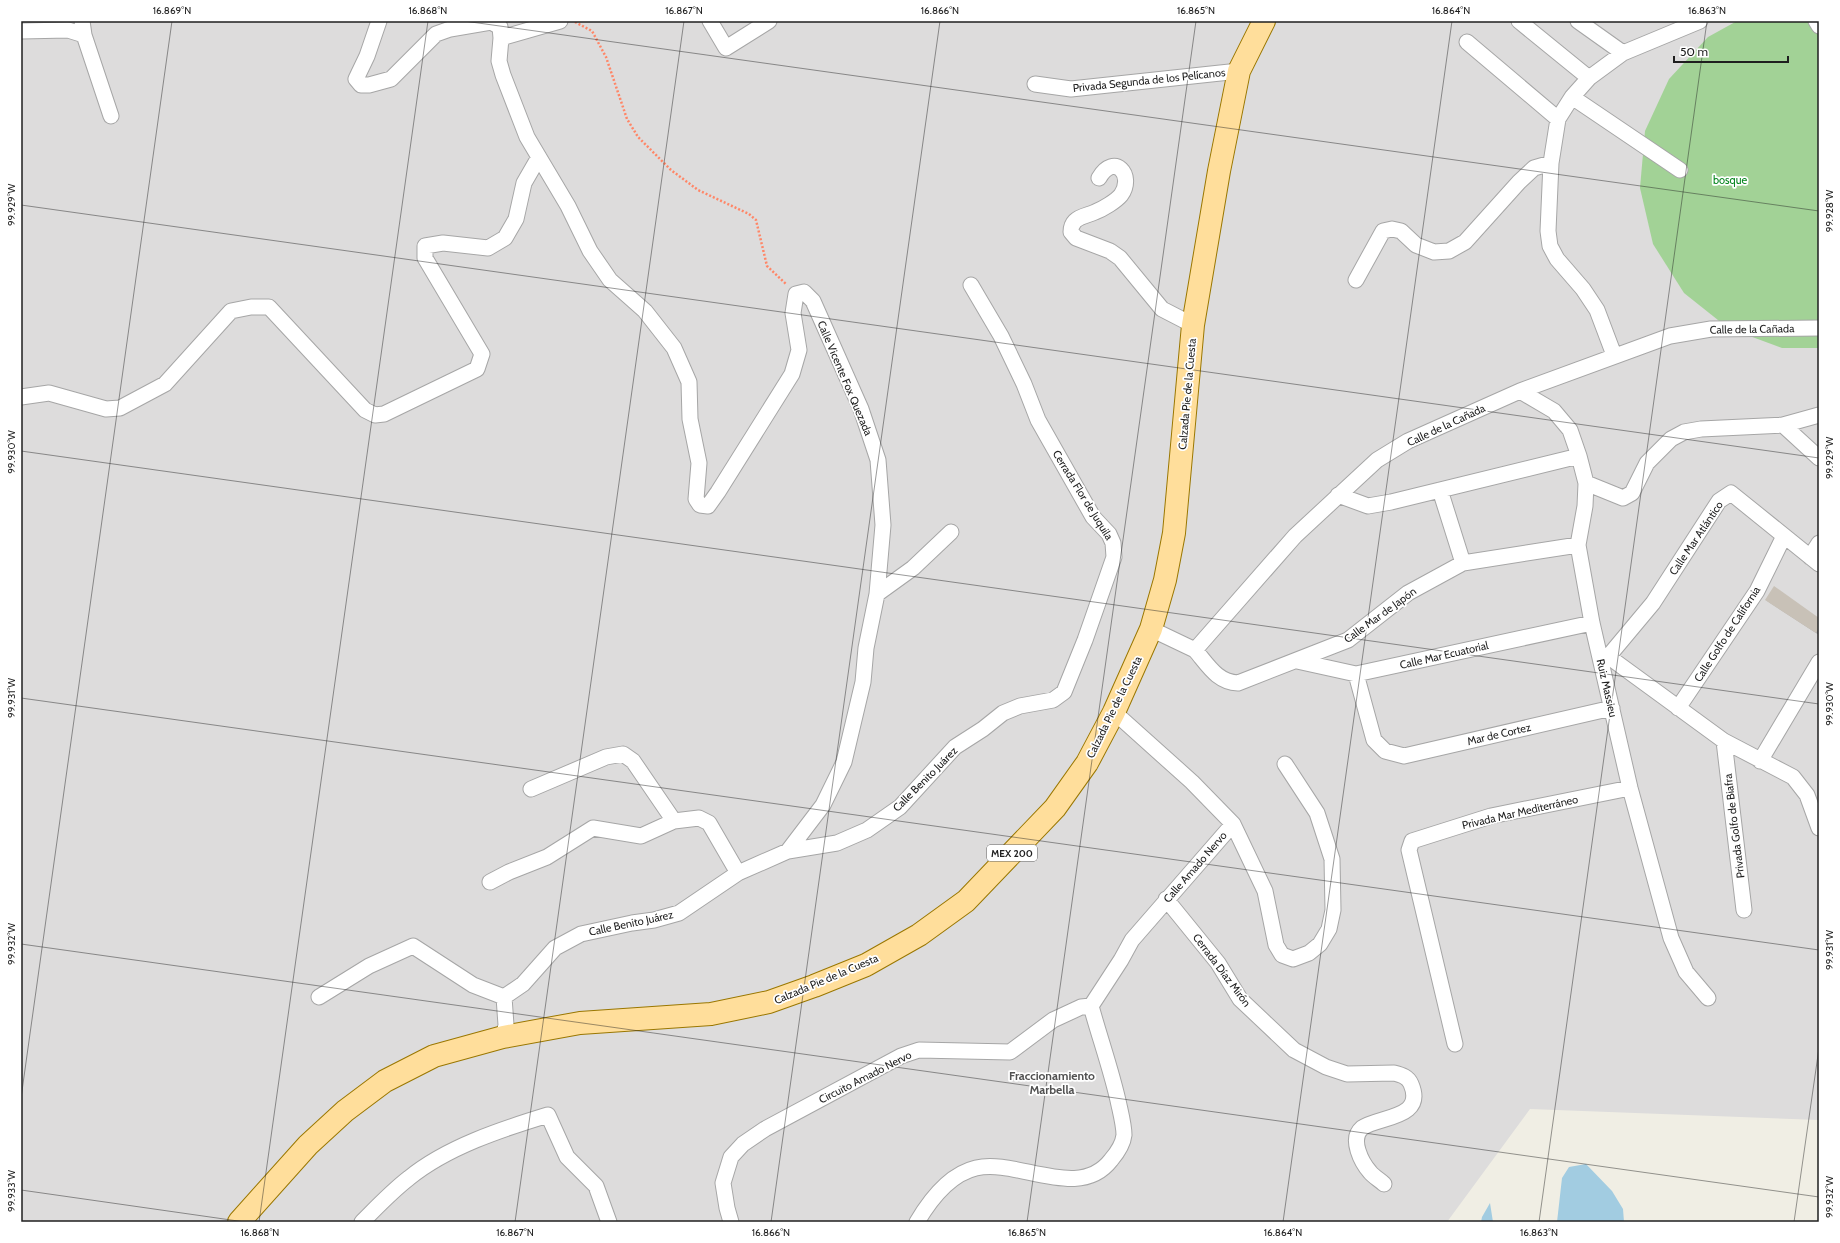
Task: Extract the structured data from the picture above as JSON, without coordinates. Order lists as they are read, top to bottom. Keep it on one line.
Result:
{"streets":{"main road":["Calzada Pie de la Cuesta","MEX 200"],"street":["Privada Segunda de los Pelícanos","Calle de la Cañada","Calle Vicente Fox Quezada","Cerrada Flor de Juquila","Calle Mar Atlántico","Calle Mar de Japón","Calle Golfo de California","Calle Mar Ecuatorial","Ruiz Massieu","Mar de Cortez","Calle Benito Juárez","Privada Mar Mediterráneo","Privada Golfo de Biafra","Calle Amado Nervo","Cerrada Díaz Mirón","Circuito Amado Nervo"]},"crossings":[["Privada Segunda de los Pelícanos","Calzada Pie de la Cuesta"],["Calle de la Cañada","Calle Mar de Japón"],["Calle de la Cañada","Ruiz Massieu"],["Calle Vicente Fox Quezada","Calle Benito Juárez"],["Calzada Pie de la Cuesta","Calle Amado Nervo"],["Cerrada Flor de Juquila","Calle Benito Juárez"],["Calle Mar Atlántico","Calle Golfo de California"],["Calle Mar Atlántico","Ruiz Massieu"],["Calle Mar de Japón","Calle Mar Ecuatorial"],["Calle Mar de Japón","Ruiz Massieu"],["Calle Mar Ecuatorial","Ruiz Massieu"],["Calle Mar Ecuatorial","Mar de Cortez"],["Ruiz Massieu","Mar de Cortez"],["Ruiz Massieu","Privada Mar Mediterráneo"],["Calle Amado Nervo","Cerrada Díaz Mirón"],["Calle Amado Nervo","Circuito Amado Nervo"]],"districts":["Fraccionamiento Marbella"],"parks":["bosque"],"scale_bar":"50 m","coordinates":["16.869°N","16.868°N","16.867°N","16.866°N","16.865°N","16.864°N","16.863°N","99.929°W","99.928°W","99.930°W","99.931°W","99.932°W","99.933°W"]}
